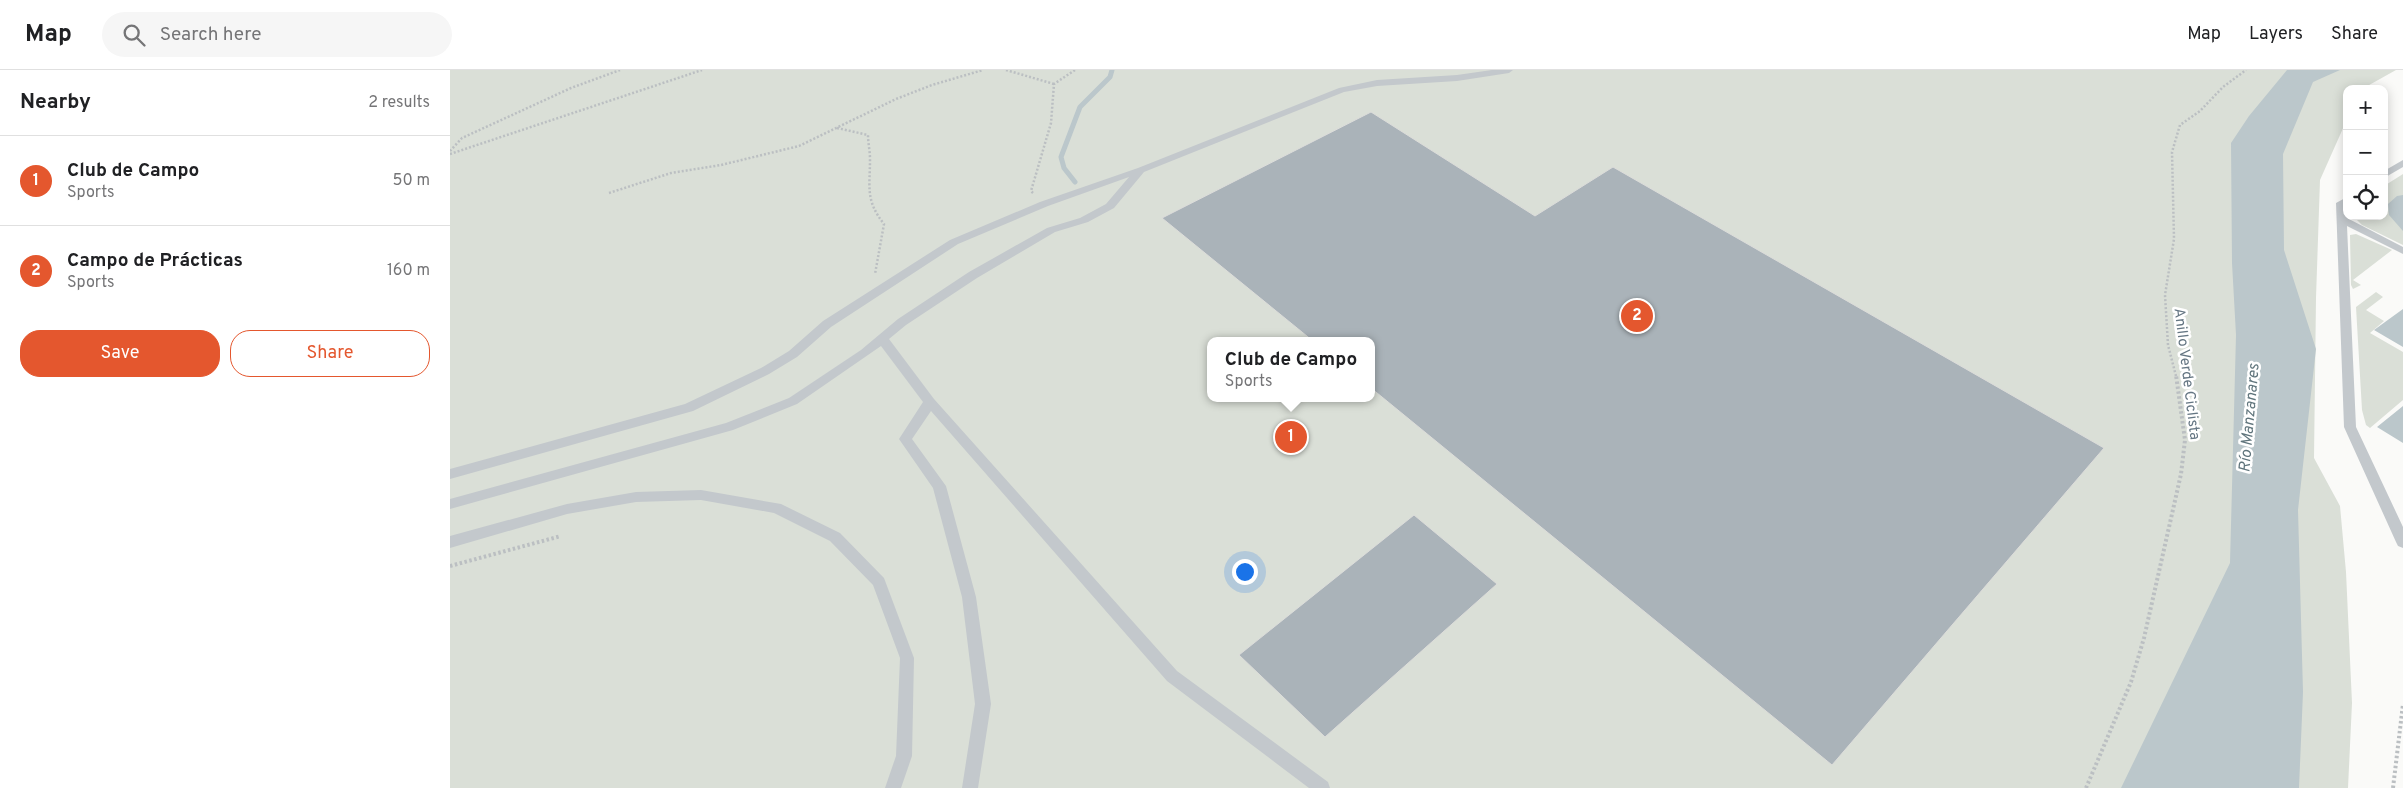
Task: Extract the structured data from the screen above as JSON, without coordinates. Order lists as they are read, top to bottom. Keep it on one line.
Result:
{"streets":{"path":["Anillo Verde Ciclista"]},"water":["Río Manzanares"],"page":{"header":"Map","search":"Search here","nav":["Map","Layers","Share"],"heading":["Nearby","2 results"],"map_buttons":["+","−"],"list":[{"mark":"1","name":"Club de Campo","note":"Sports","value":"50 m"},{"mark":"2","name":"Campo de Prácticas","note":"Sports","value":"160 m"}],"pins":["2","1"],"buttons":["Save","Share"],"popup":["Club de Campo","Sports"]}}
